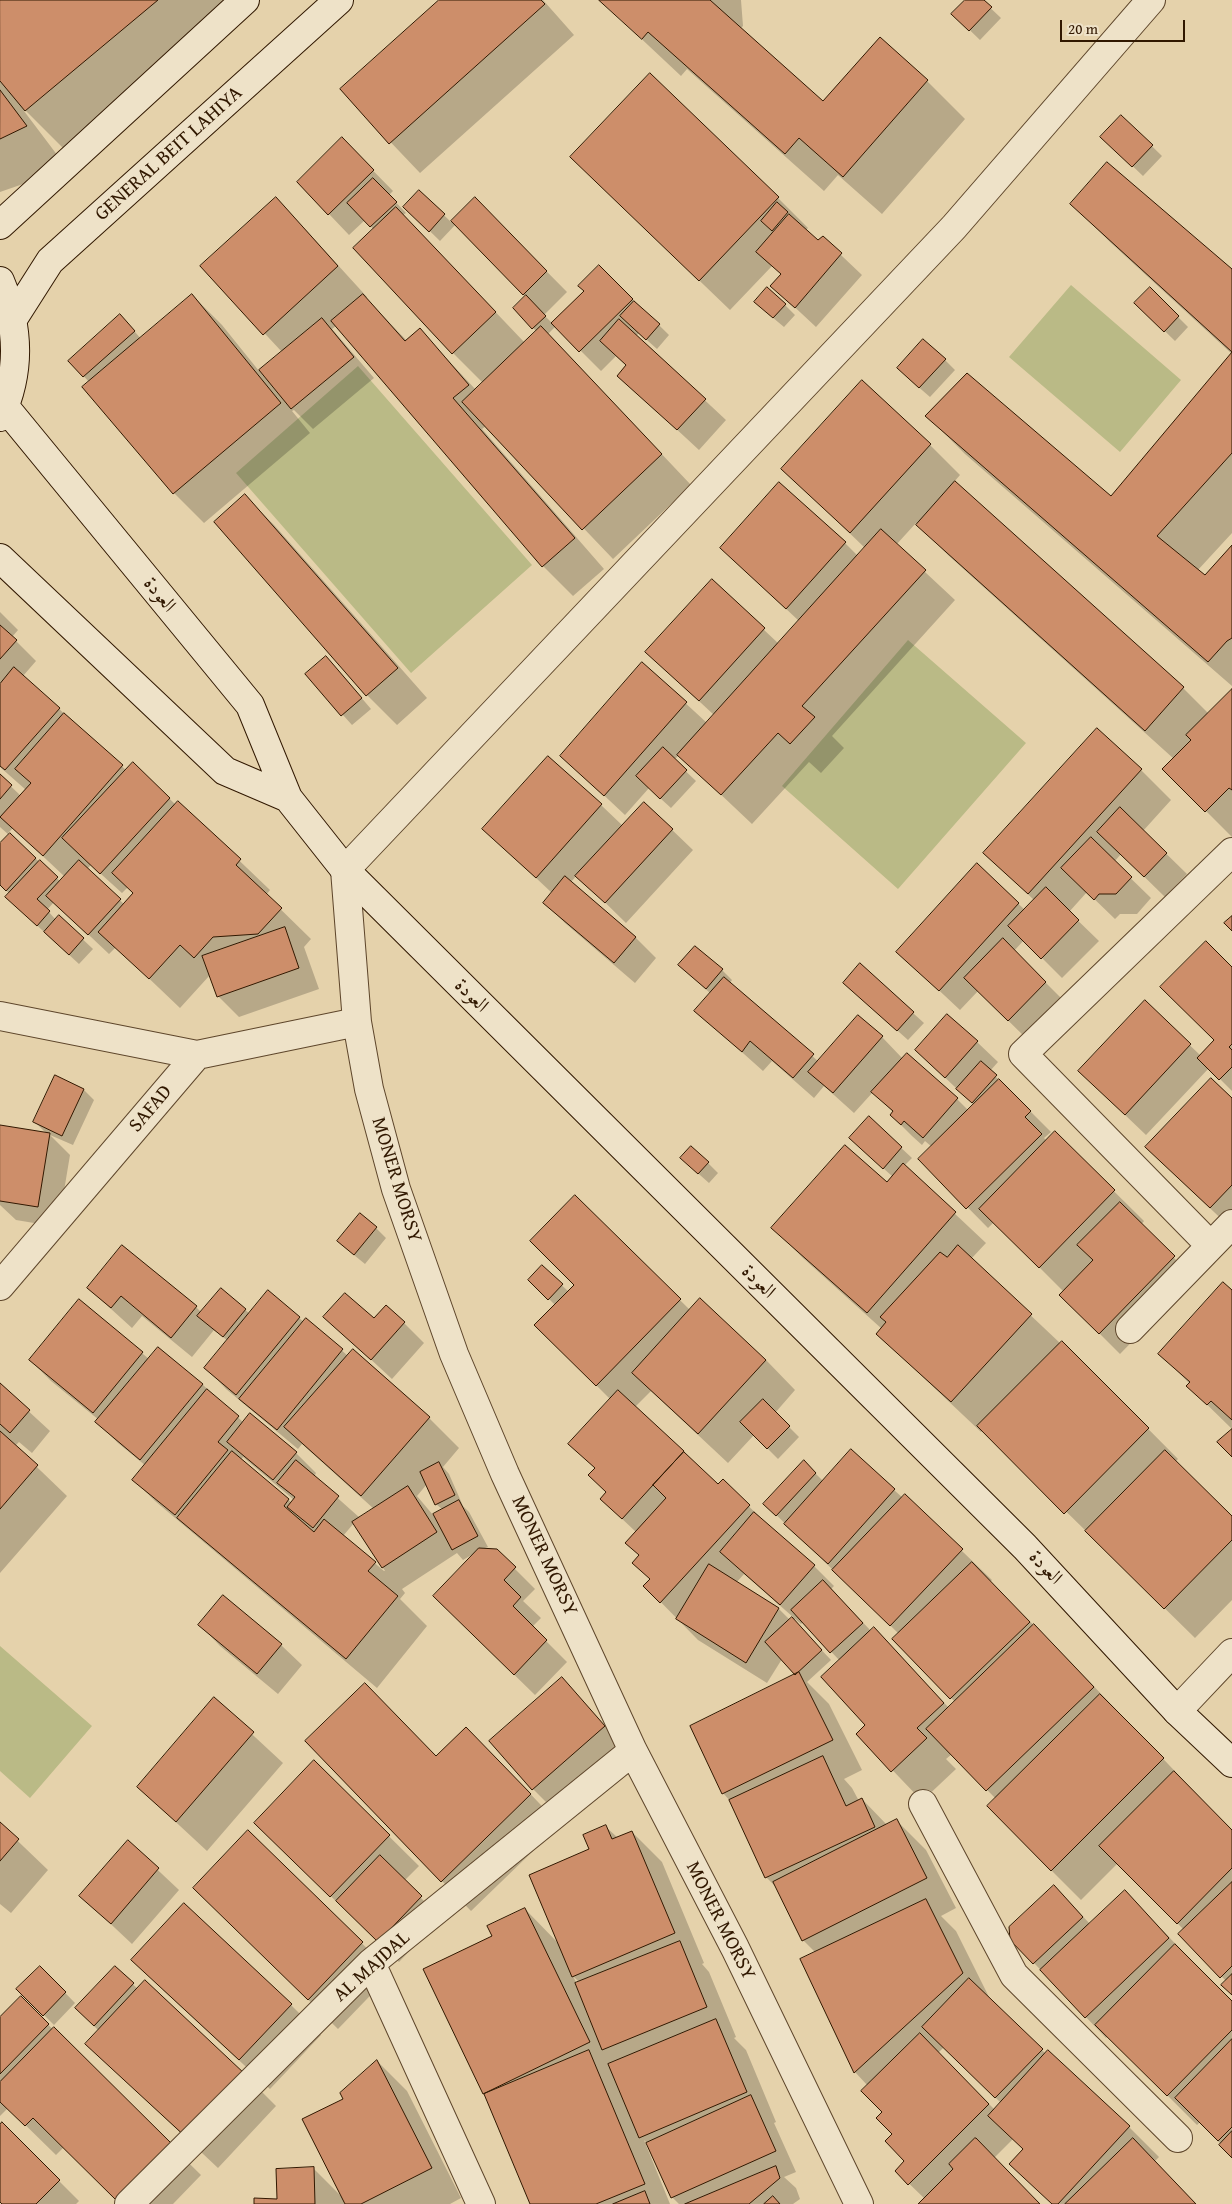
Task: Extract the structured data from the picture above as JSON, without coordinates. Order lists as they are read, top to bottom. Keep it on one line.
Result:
{"streets":{"street":["GENERAL BEIT LAHIYA","العودة","SAFAD","MONER MORSY","AL MAJDAL"]},"crossings":[["العودة","MONER MORSY"],["MONER MORSY","AL MAJDAL"]],"scale_bar":"20 m"}
